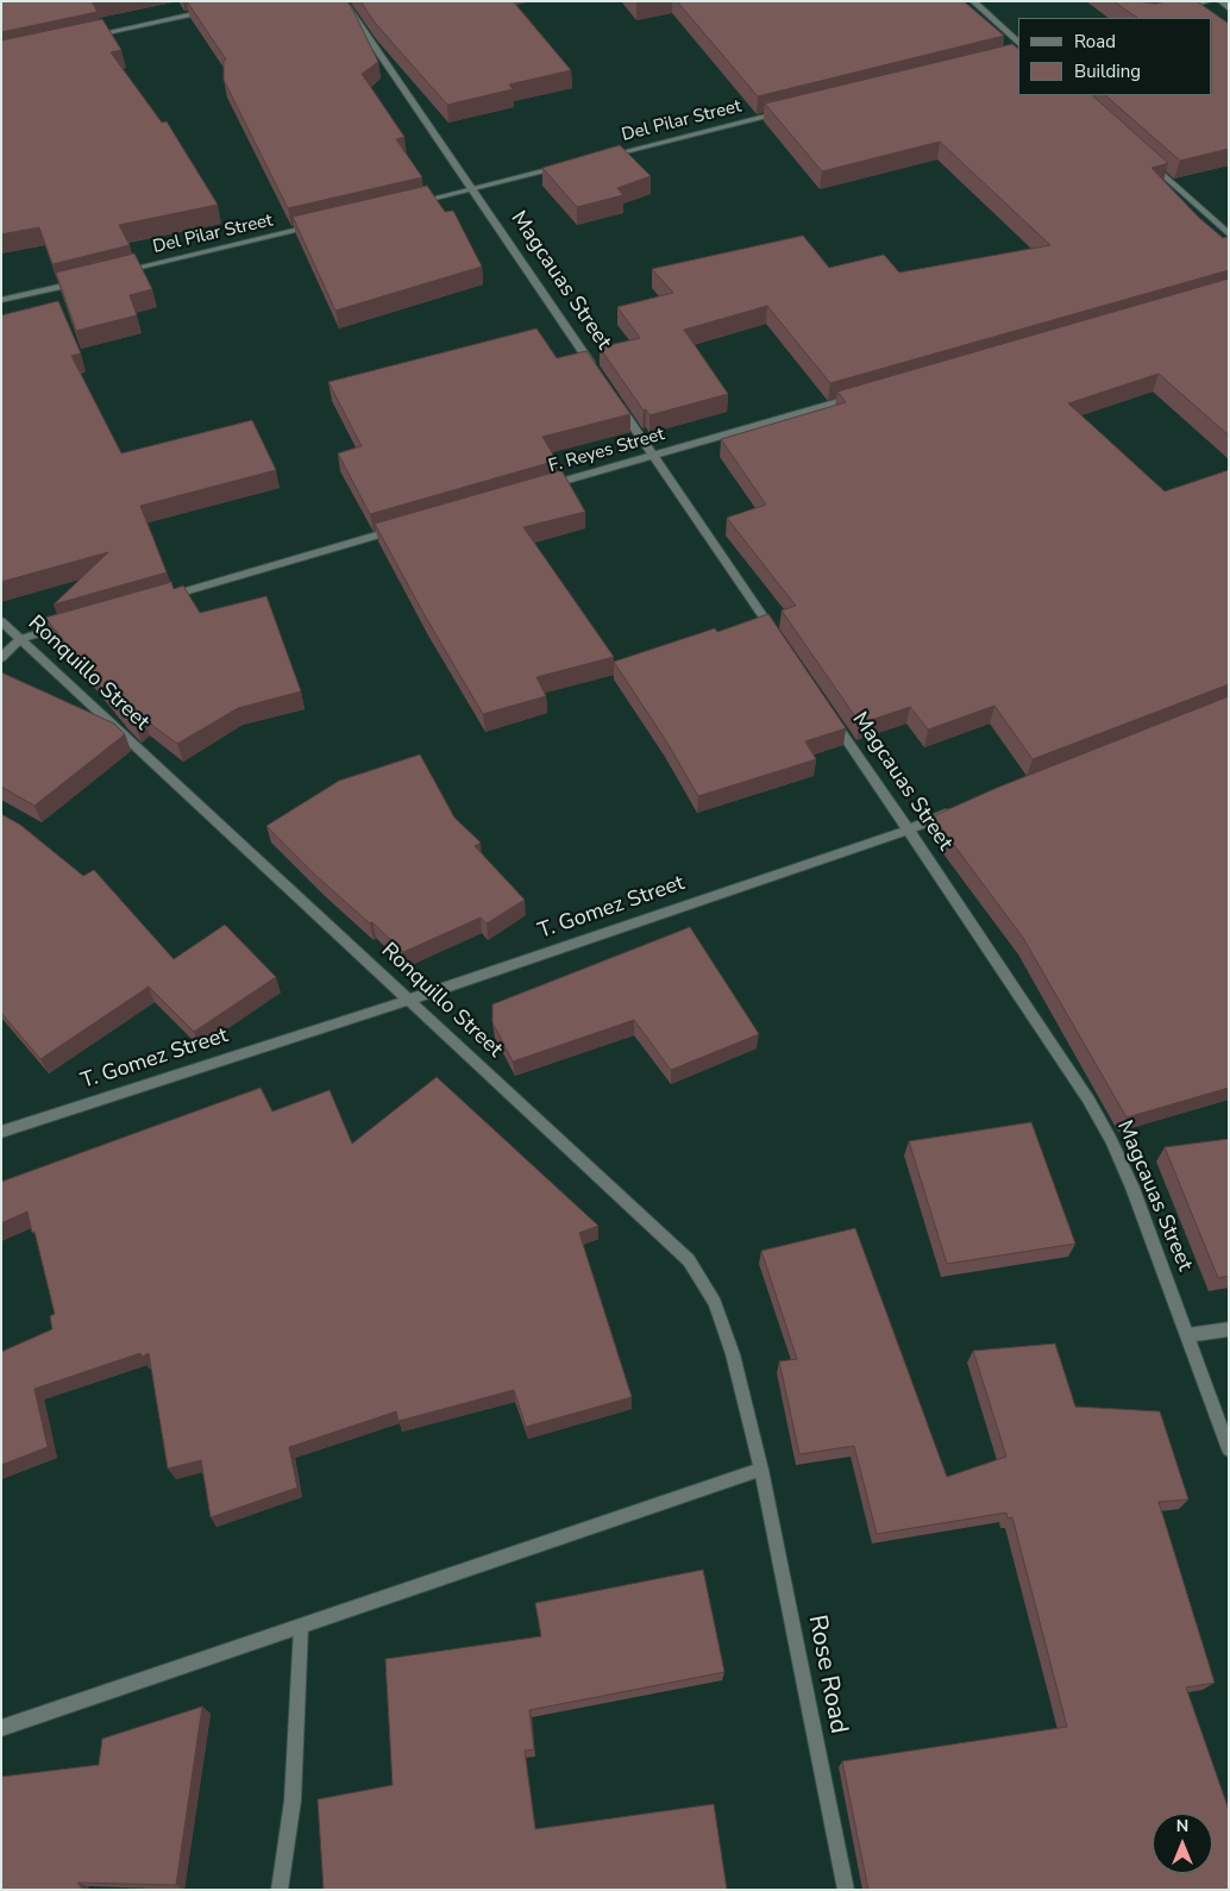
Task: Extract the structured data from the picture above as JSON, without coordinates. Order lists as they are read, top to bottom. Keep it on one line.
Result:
{"streets":{"street":["Del Pilar Street","Magcauas Street","F. Reyes Street","Ronquillo Street","T. Gomez Street","Rose Road"]},"crossings":[["Magcauas Street","T. Gomez Street"],["Ronquillo Street","T. Gomez Street"],["Ronquillo Street","Rose Road"]],"legend":["Road","Building"],"north":"top"}
